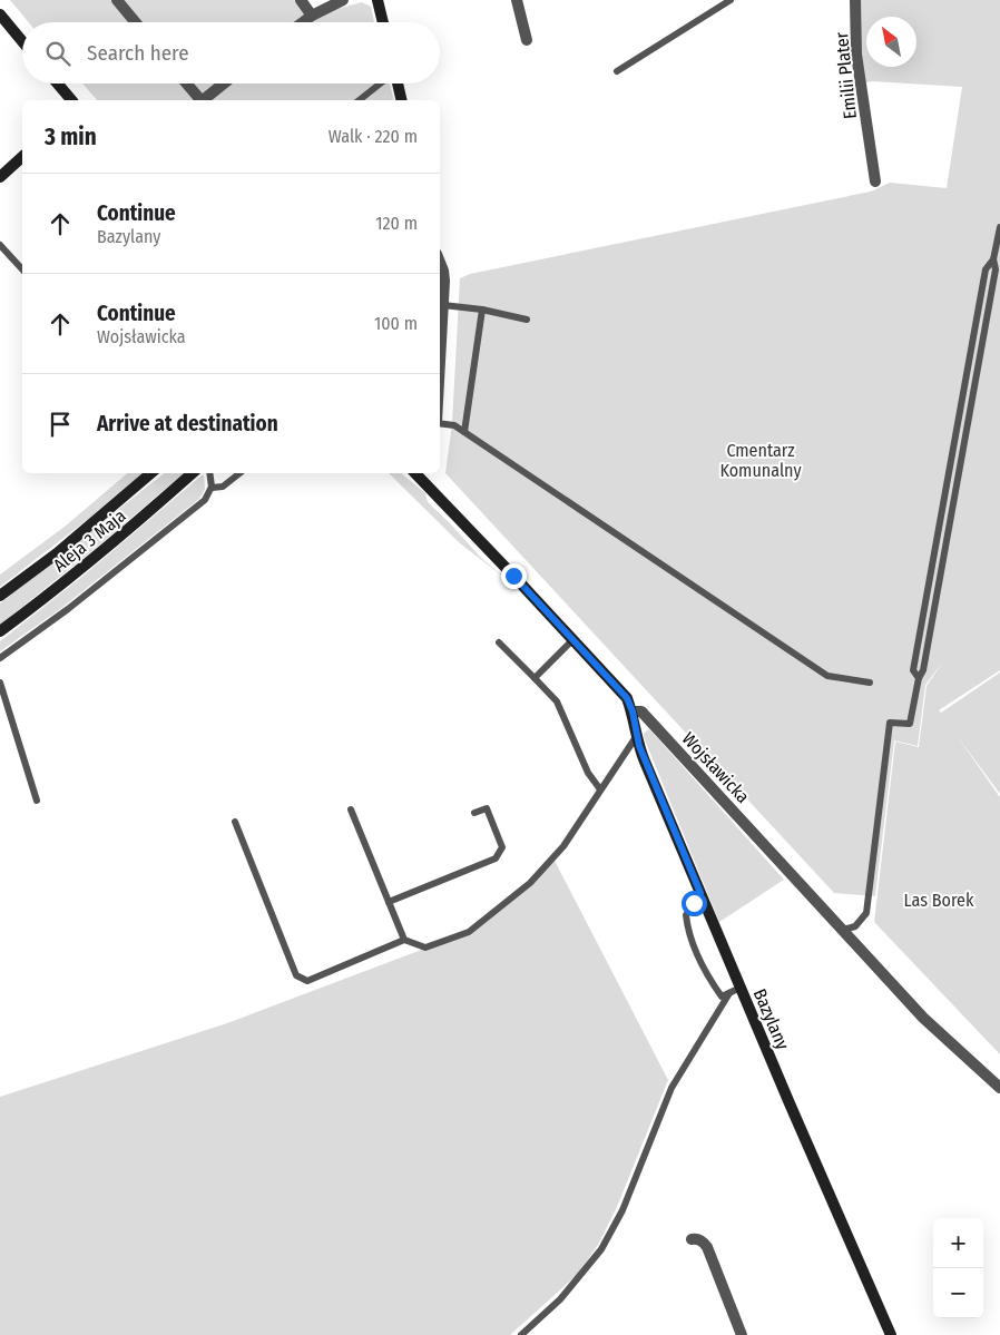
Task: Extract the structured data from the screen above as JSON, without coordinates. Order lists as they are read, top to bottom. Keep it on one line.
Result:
{"streets":{"street":["Emilii Plater","Aleja 3 Maja","Wojsławicka","Bazylany"]},"crossings":[["Wojsławicka","Bazylany"]],"parks":["Cmentarz Komunalny","Las Borek"],"north":"top left","page":{"search":"Search here","heading":["3 min","Walk · 220 m"],"list":[["Continue","Bazylany","120 m"],["Continue","Wojsławicka","100 m"],"Arrive at destination"],"map_buttons":["+","−"]}}
